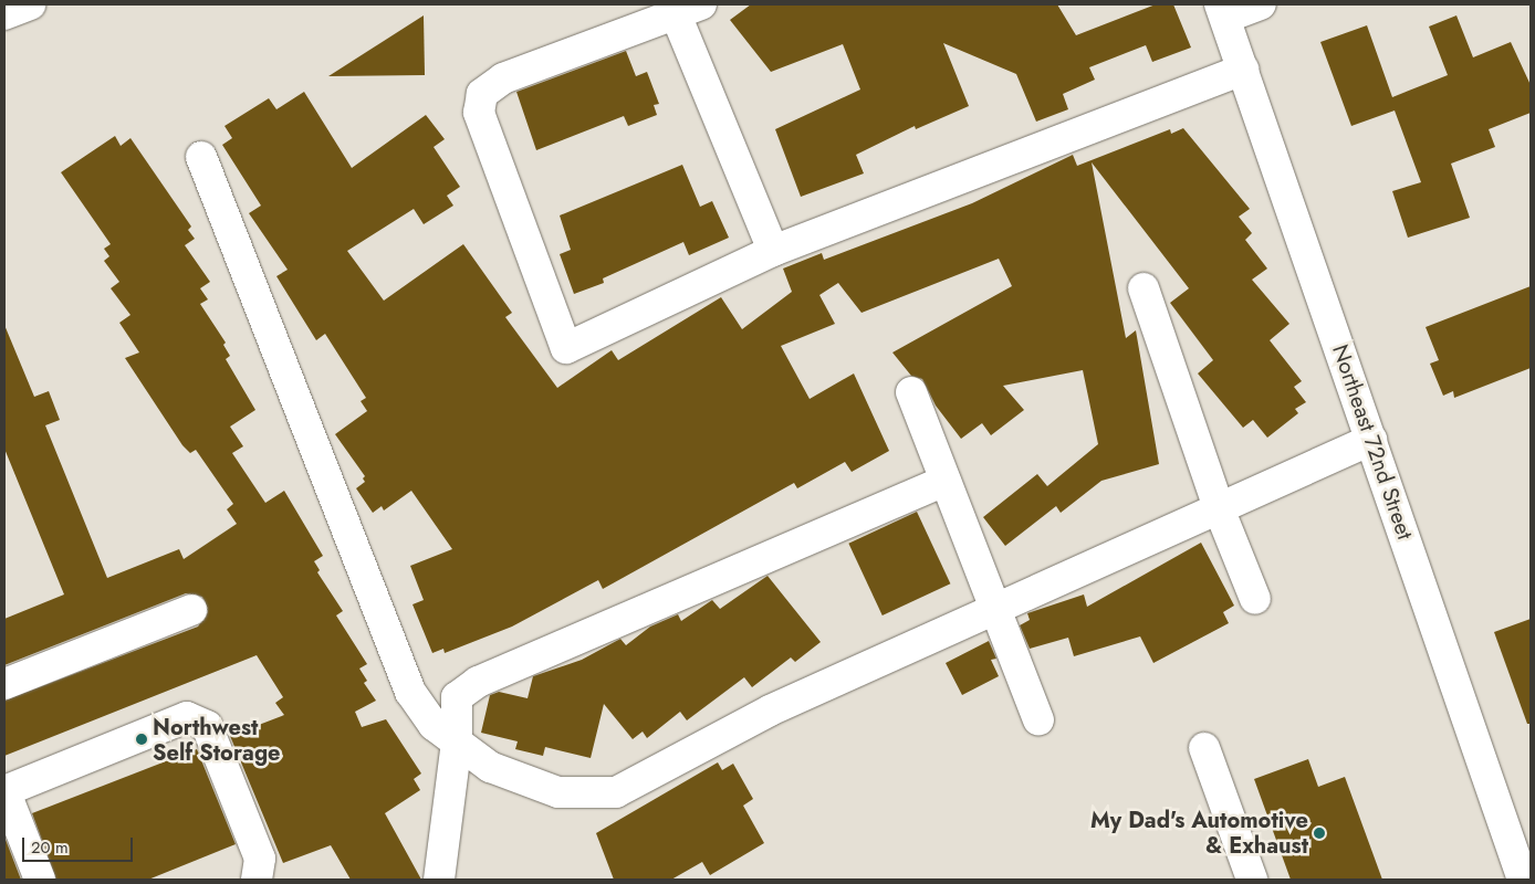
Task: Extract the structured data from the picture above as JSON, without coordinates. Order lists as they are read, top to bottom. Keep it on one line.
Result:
{"streets":{"street":["Northeast 72nd Street"]},"places":["Northwest Self Storage","My Dad's Automotive & Exhaust"],"scale_bar":"20 m"}
